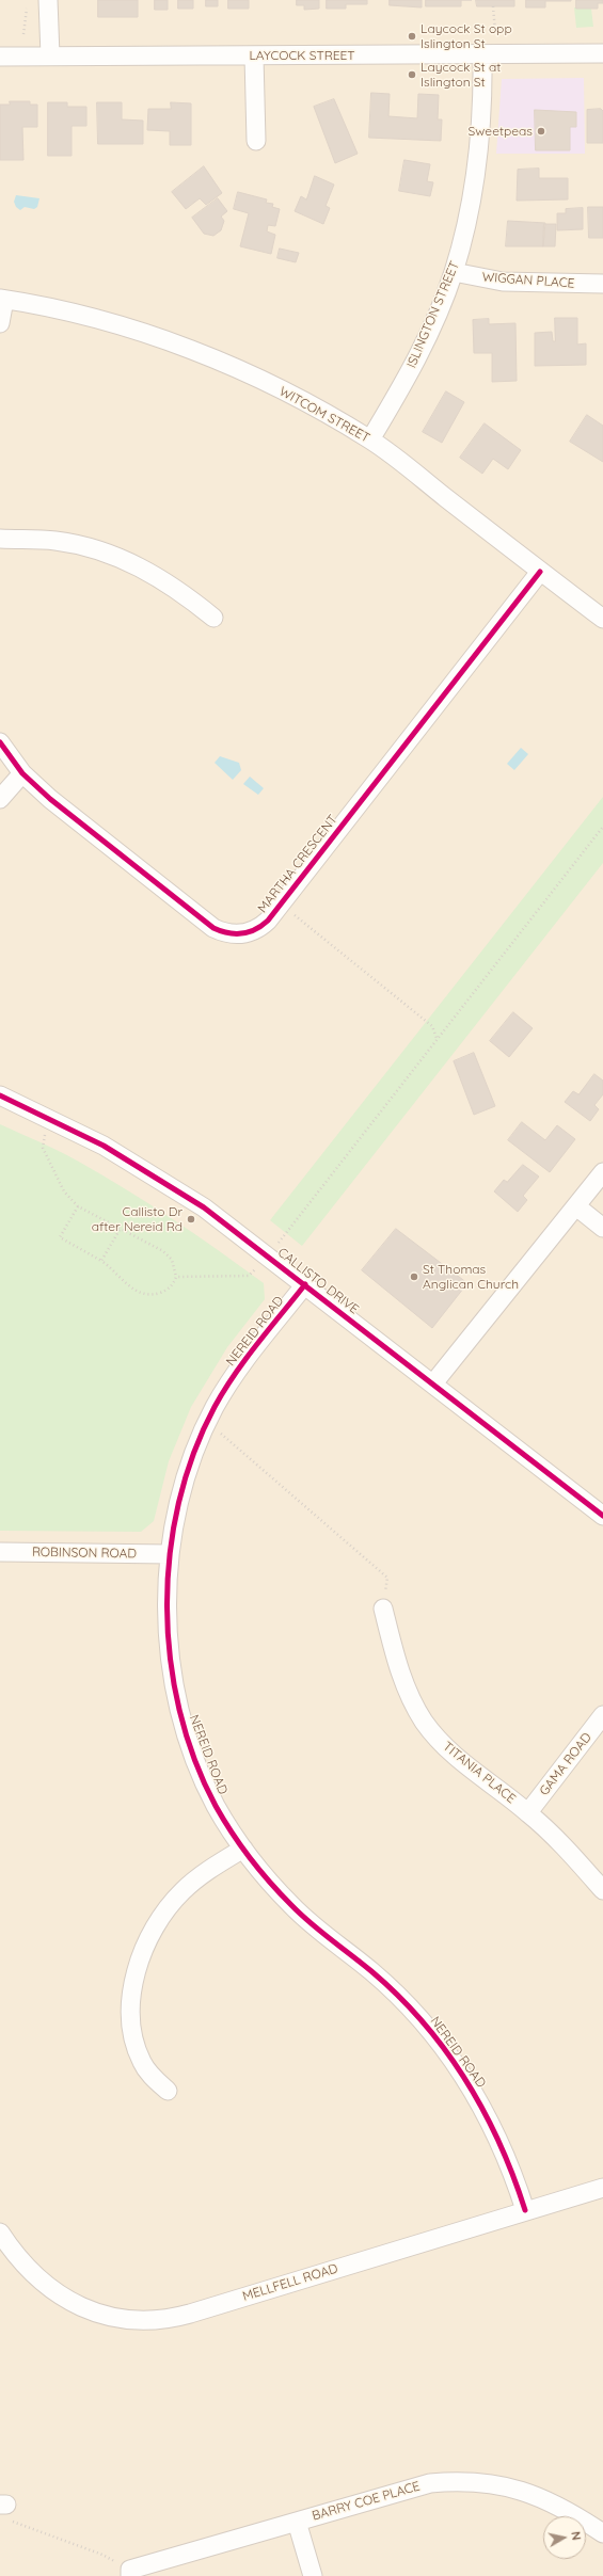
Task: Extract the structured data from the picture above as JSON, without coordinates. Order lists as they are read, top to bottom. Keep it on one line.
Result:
{"streets":{"street":["LAYCOCK STREET","WIGGAN PLACE","ISLINGTON STREET","WITCOM STREET","MARTHA CRESCENT","CALLISTO DRIVE","NEREID ROAD","ROBINSON ROAD","GAMA ROAD","TITANIA PLACE","MELLFELL ROAD","BARRY COE PLACE"]},"crossings":[["LAYCOCK STREET","ISLINGTON STREET"],["WIGGAN PLACE","ISLINGTON STREET"],["ISLINGTON STREET","WITCOM STREET"],["WITCOM STREET","MARTHA CRESCENT"],["CALLISTO DRIVE","NEREID ROAD"],["NEREID ROAD","ROBINSON ROAD"],["NEREID ROAD","MELLFELL ROAD"],["GAMA ROAD","TITANIA PLACE"]],"places":["Laycock St opp Islington St","Laycock St at Islington St","Sweetpeas","Callisto Dr after Nereid Rd","St Thomas Anglican Church"],"north":"right"}
